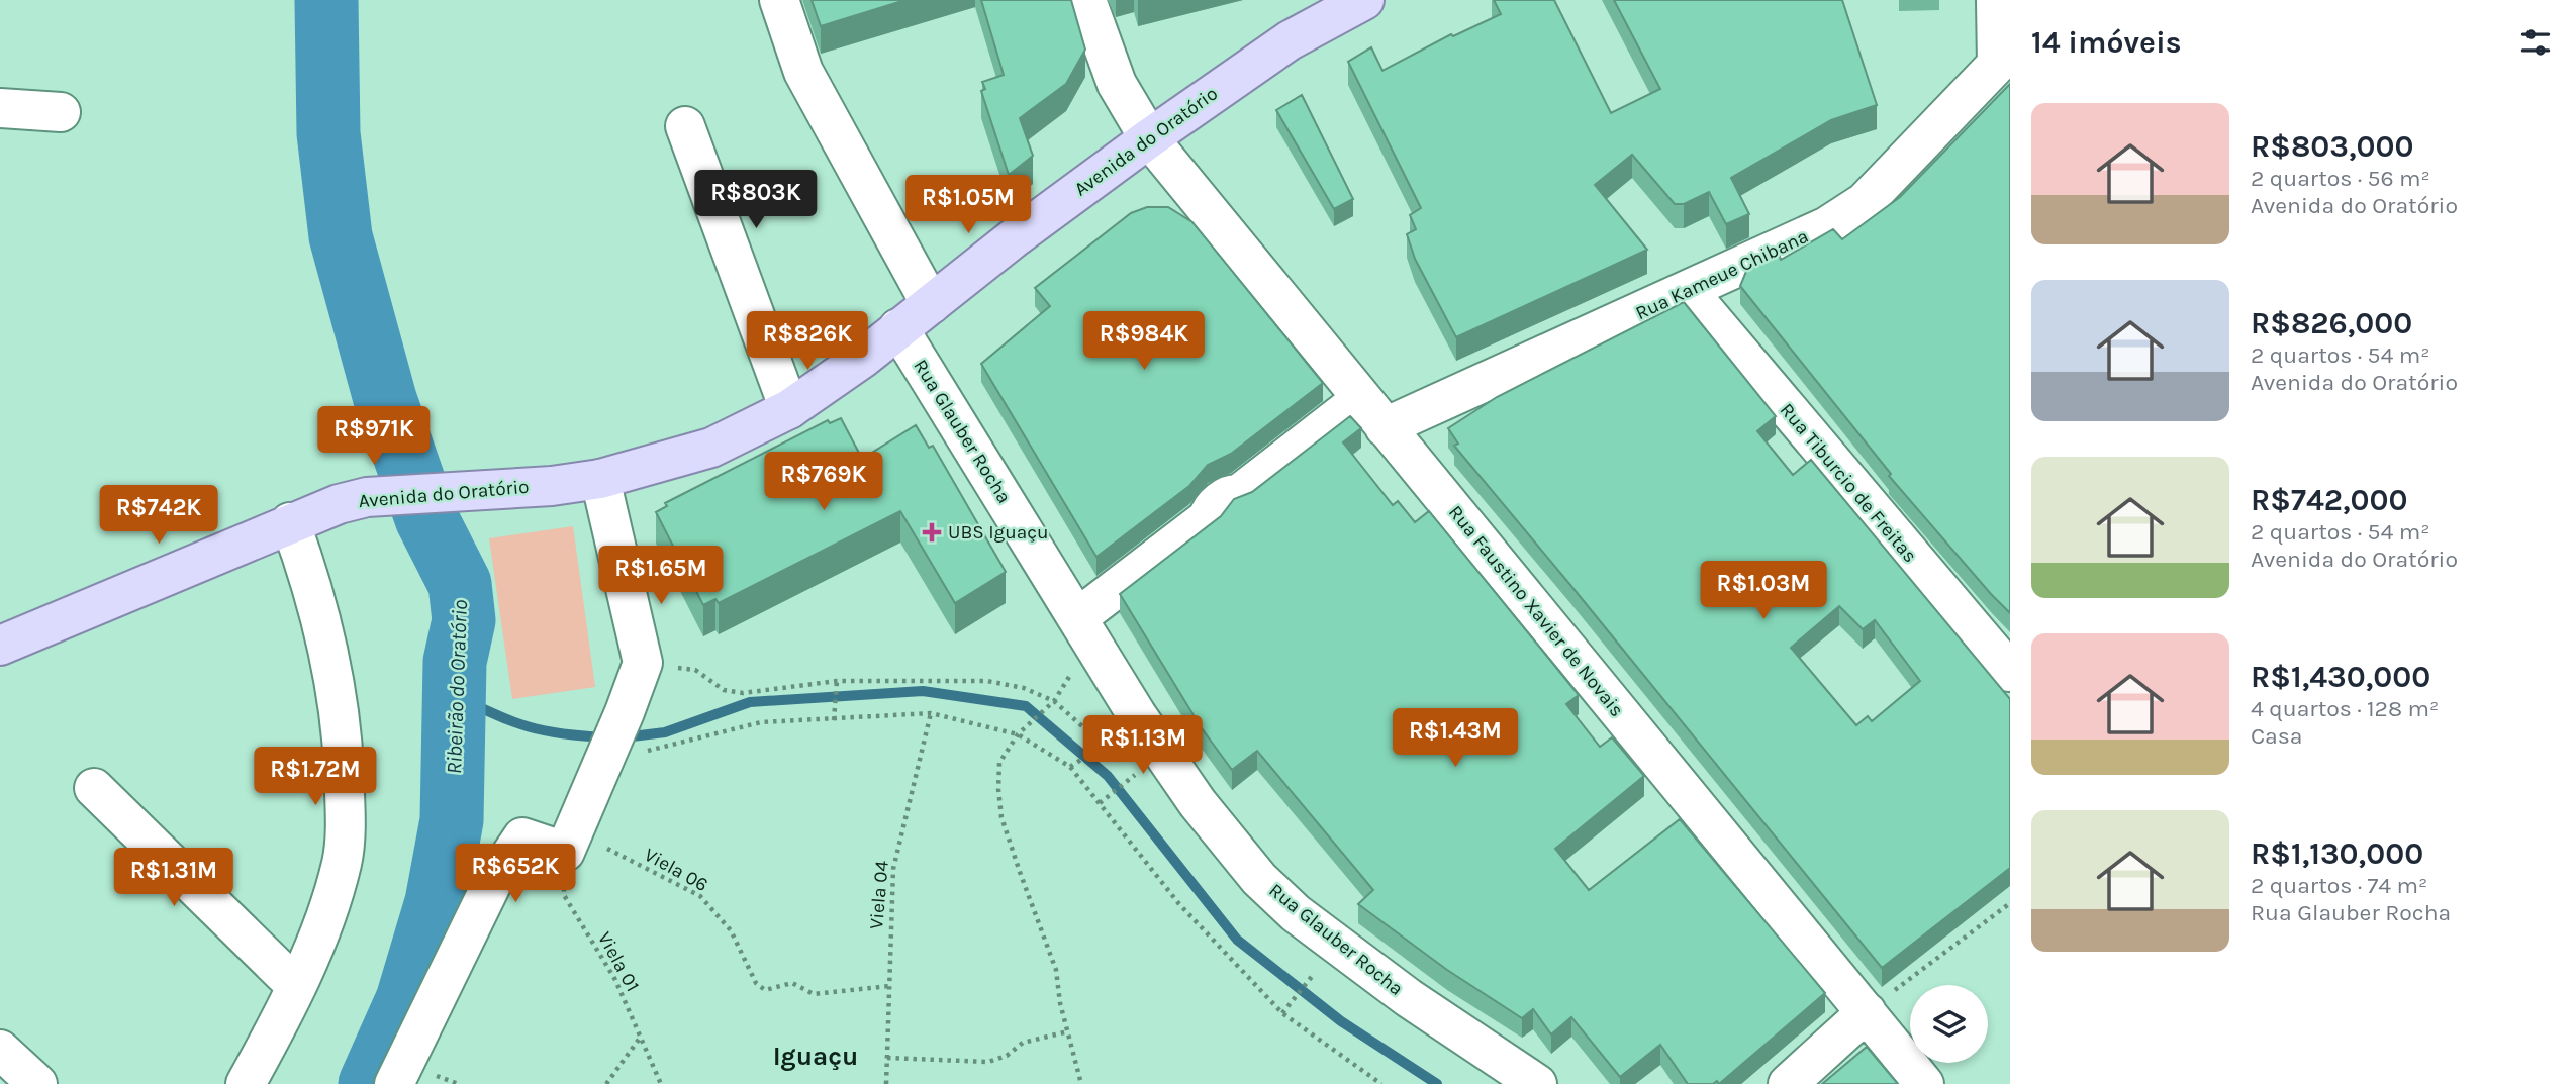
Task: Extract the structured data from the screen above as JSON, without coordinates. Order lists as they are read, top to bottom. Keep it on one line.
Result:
{"streets":{"main road":["Avenida do Oratório"],"street":["Rua Kameue Chibana","Rua Glauber Rocha","Rua Tiburcio de Freitas","Rua Faustino Xavier de Novais"],"path":["Viela 06","Viela 04","Viela 01"]},"crossings":[["Avenida do Oratório","Rua Glauber Rocha"],["Avenida do Oratório","Rua Faustino Xavier de Novais"],["Rua Kameue Chibana","Rua Glauber Rocha"],["Rua Kameue Chibana","Rua Tiburcio de Freitas"],["Rua Kameue Chibana","Rua Faustino Xavier de Novais"],["Viela 06","Viela 04"],["Viela 06","Viela 01"]],"districts":["Iguaçu"],"water":["Ribeirão do Oratório"],"places":{"health":["UBS Iguaçu"]},"page":{"heading":"14 imóveis","list":[{"name":"R$803,000","note":"2 quartos · 56 m² · Avenida do Oratório"},{"name":"R$826,000","note":"2 quartos · 54 m² · Avenida do Oratório"},{"name":"R$742,000","note":"2 quartos · 54 m² · Avenida do Oratório"},{"name":"R$1,430,000","note":"4 quartos · 128 m² · Casa"},{"name":"R$1,130,000","note":"2 quartos · 74 m² · Rua Glauber Rocha"}],"price":["R$803K","R$1.05M","R$826K","R$984K","R$971K","R$769K","R$742K","R$1.65M","R$1.03M","R$1.43M","R$1.13M","R$1.72M","R$652K","R$1.31M"]}}
